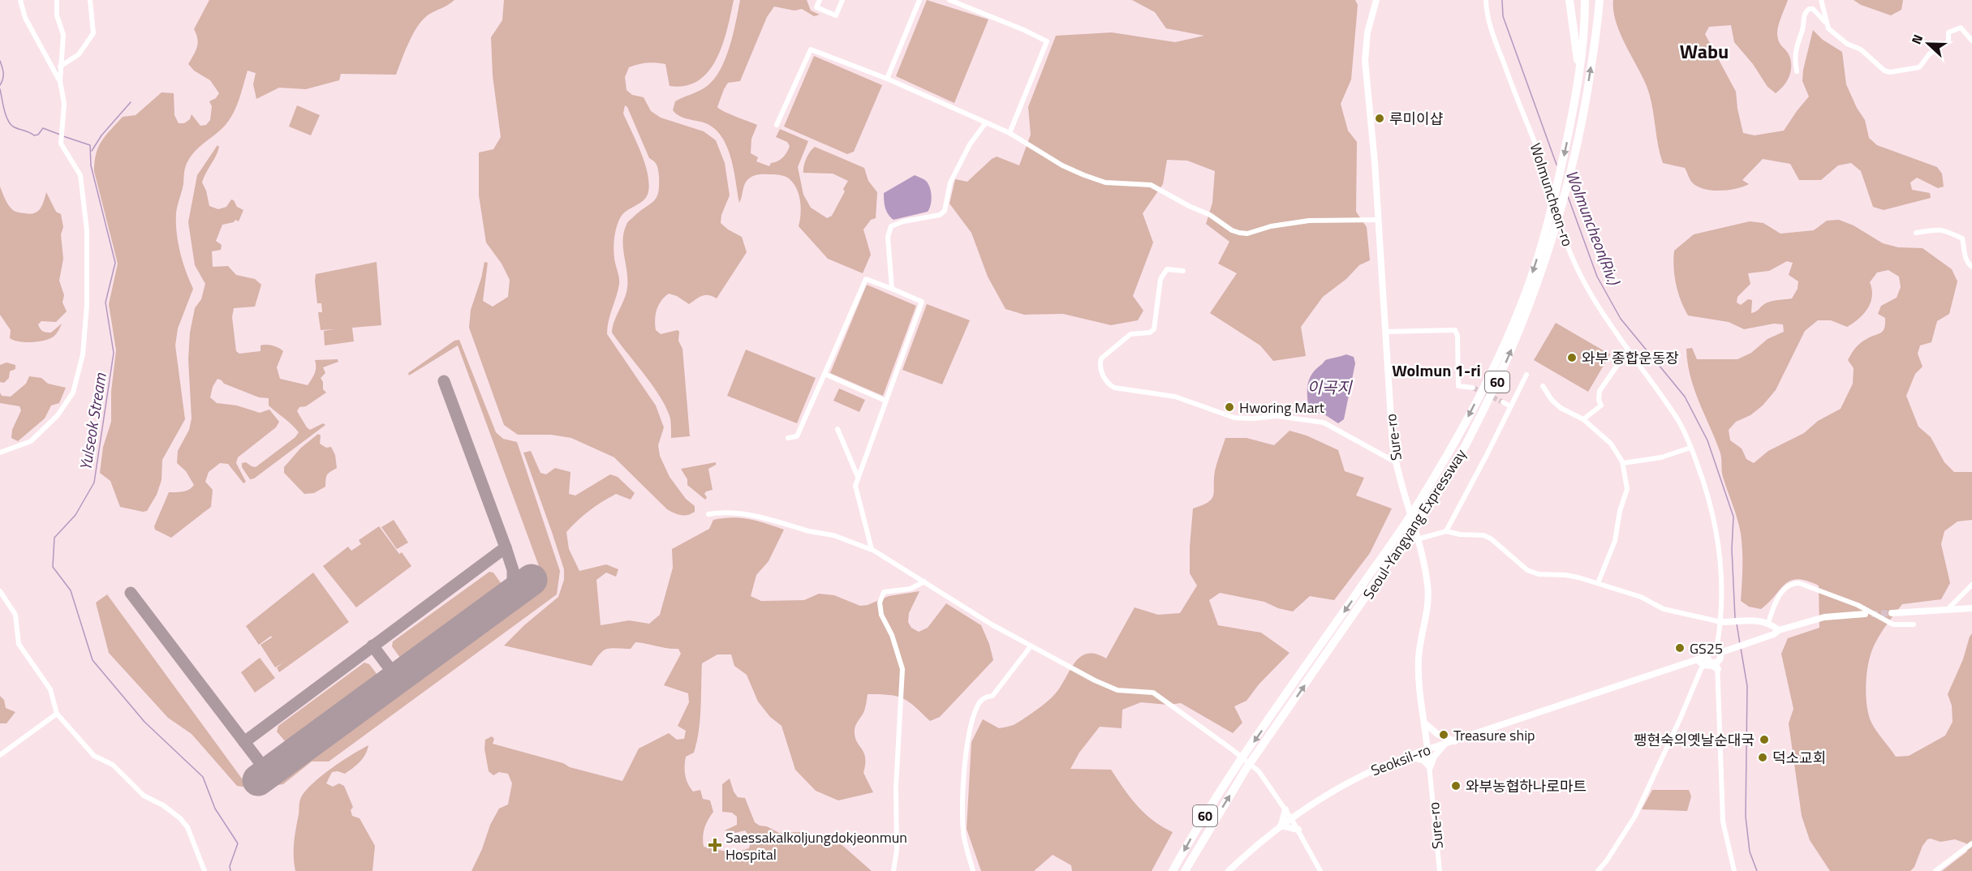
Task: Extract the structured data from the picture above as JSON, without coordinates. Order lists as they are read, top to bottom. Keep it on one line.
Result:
{"streets":{"highway":["60","Seoul-Yangyang Expressway"],"main road":["Sure-ro","Seoksil-ro"],"street":["Wolmuncheon-ro"]},"crossings":[["Wolmuncheon-ro","Seoksil-ro"],["Sure-ro","Seoksil-ro"]],"districts":["Wabu","Wolmun 1-ri"],"water":["Wolmuncheon(Riv.)","이곡지","Yulseok Stream"],"places":{"other":["루미이샵","와부 종합운동장","Hworing Mart","GS25","Treasure ship","팽현숙의옛날순대국","덕소교회","와부농협하나로마트"],"health":["Saessakalkoljungdokjeonmun Hospital"]},"north":"left"}
